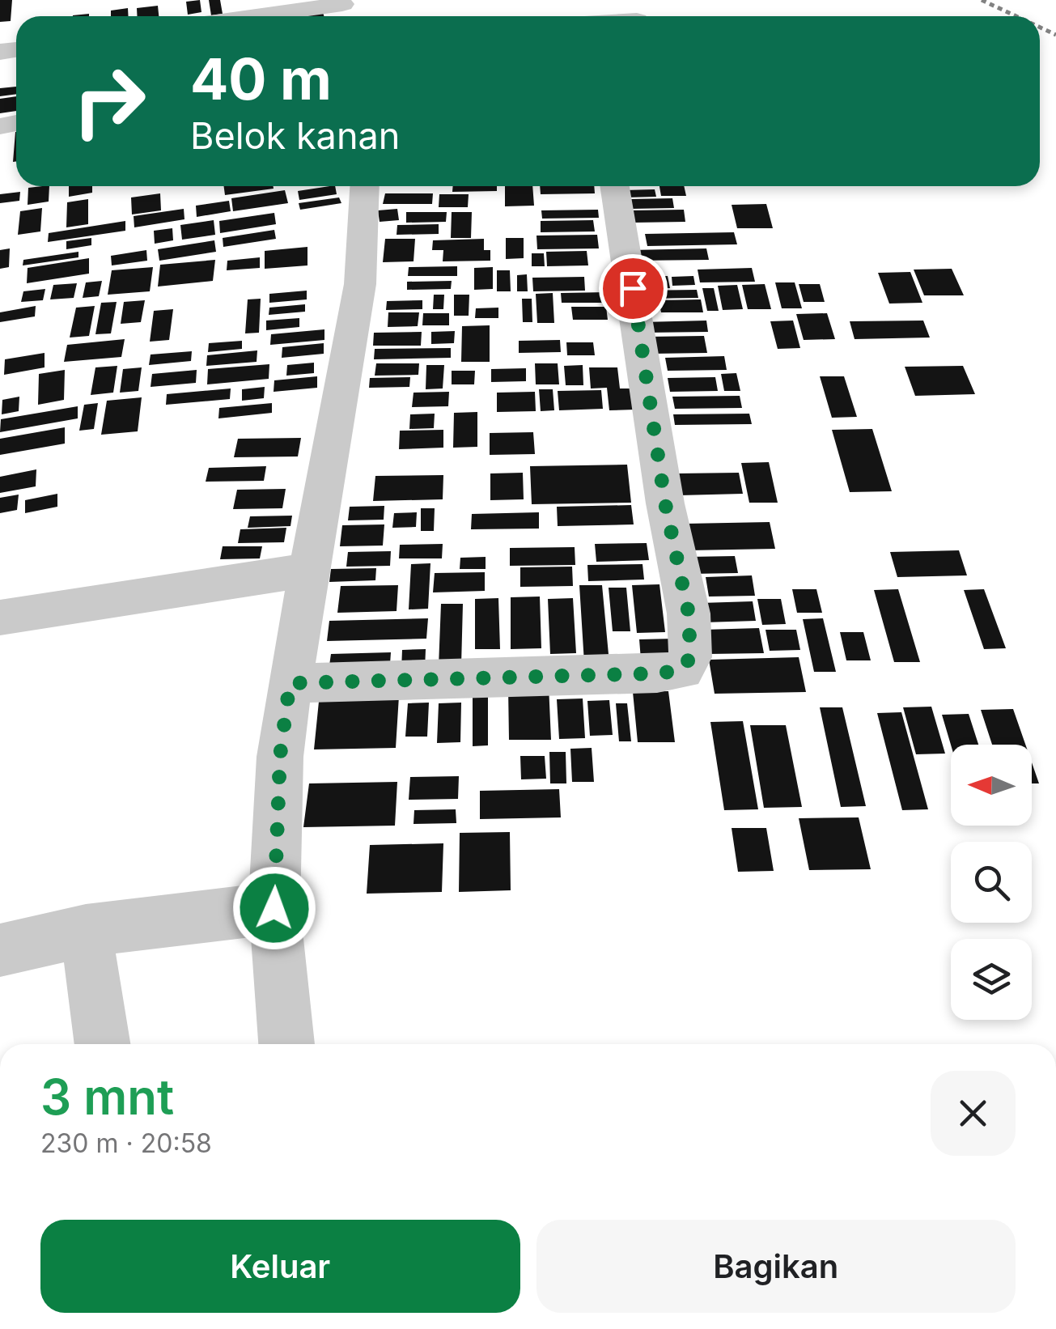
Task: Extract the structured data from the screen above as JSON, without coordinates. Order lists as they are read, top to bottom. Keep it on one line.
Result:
{"north":"left","page":{"turn":["40 m","Belok kanan"],"heading":["3 mnt","230 m · 20:58"],"buttons":["Keluar","Bagikan"]}}
